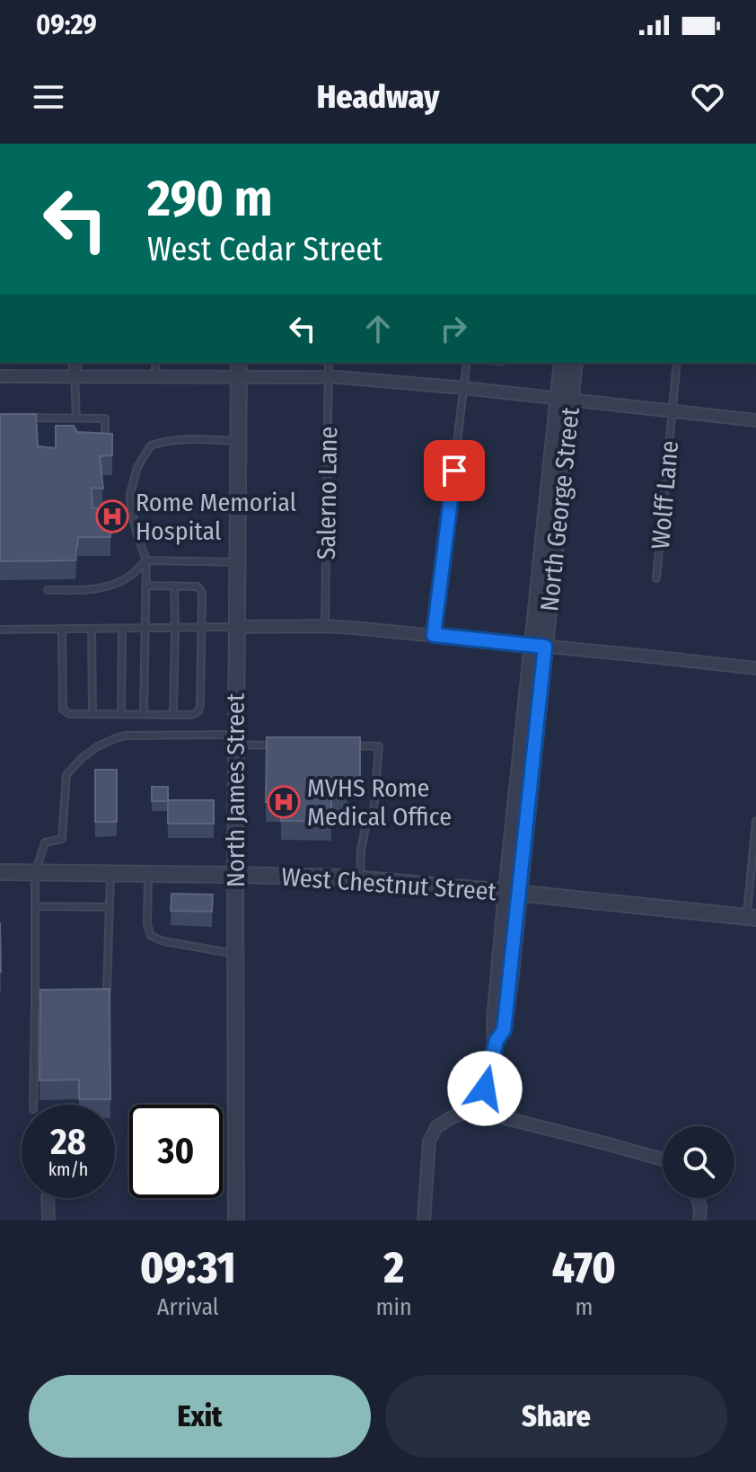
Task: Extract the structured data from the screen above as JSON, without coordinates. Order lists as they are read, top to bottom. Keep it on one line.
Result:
{"streets":{"street":["North George Street","North James Street","West Chestnut Street"],"lane":["Salerno Lane","Wolff Lane"]},"crossings":[["North George Street","West Chestnut Street"],["North James Street","West Chestnut Street"]],"places":{"hospital":["Rome Memorial Hospital","MVHS Rome Medical Office"]},"page":{"status":"09:29","header":"Headway","turn":["290 m","West Cedar Street"],"speed":"28 km/h","limit":"30","eta":["09:31","Arrival","2","min","470","m"],"buttons":["Exit","Share"]}}
